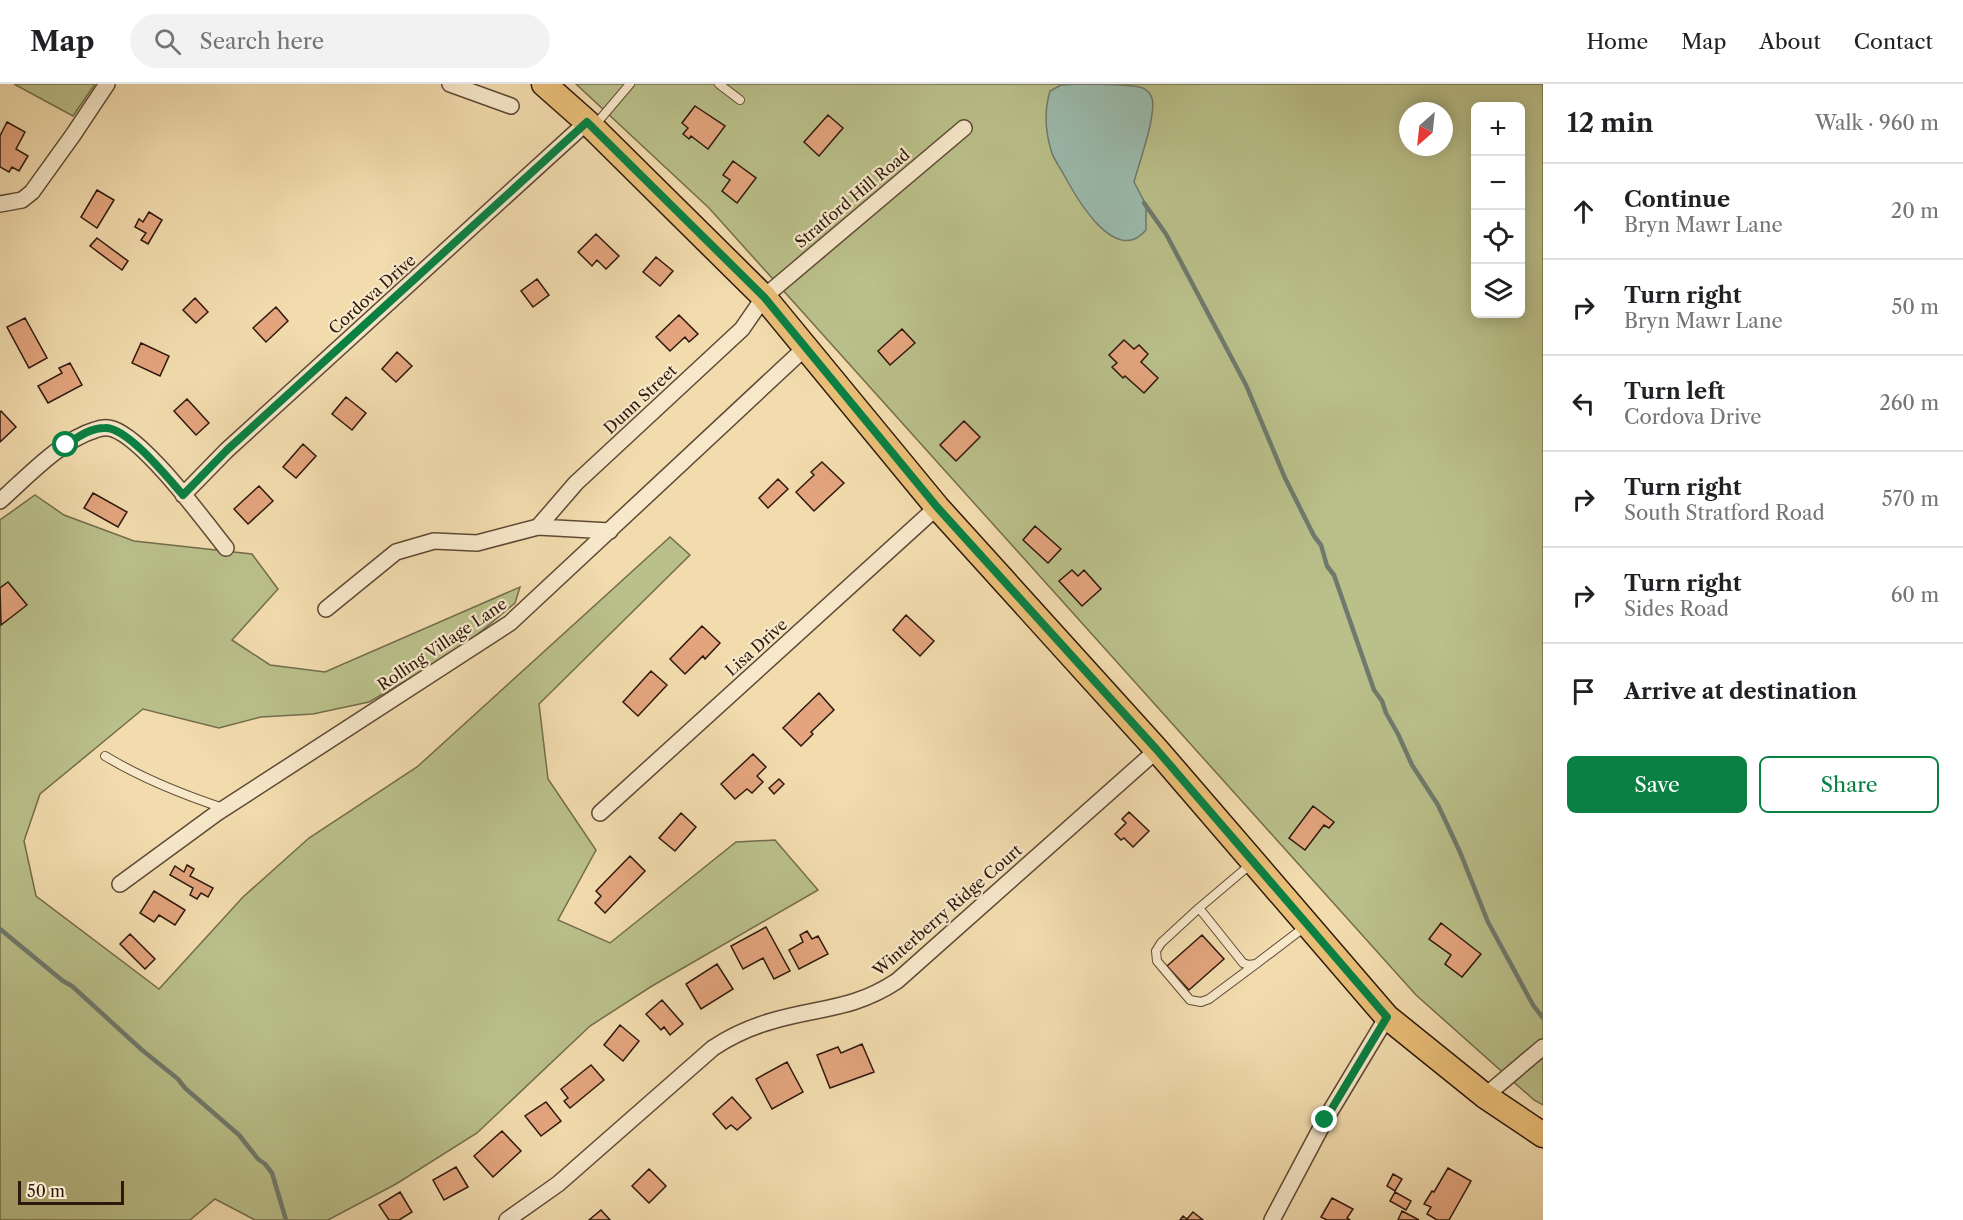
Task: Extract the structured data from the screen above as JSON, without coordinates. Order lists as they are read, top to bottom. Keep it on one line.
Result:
{"streets":{"street":["Stratford Hill Road","Cordova Drive","Dunn Street","Rolling Village Lane","Lisa Drive","Winterberry Ridge Court"]},"crossings":[["Stratford Hill Road","Dunn Street"]],"scale_bar":"50 m","north":"bottom left","page":{"header":"Map","search":"Search here","nav":["Home","Map","About","Contact"],"heading":["12 min","Walk · 960 m"],"map_buttons":["+","−"],"list":[["Continue","Bryn Mawr Lane","20 m"],["Turn right","Bryn Mawr Lane","50 m"],["Turn left","Cordova Drive","260 m"],["Turn right","South Stratford Road","570 m"],["Turn right","Sides Road","60 m"],"Arrive at destination"],"buttons":["Save","Share"],"scale":"50 m"}}
